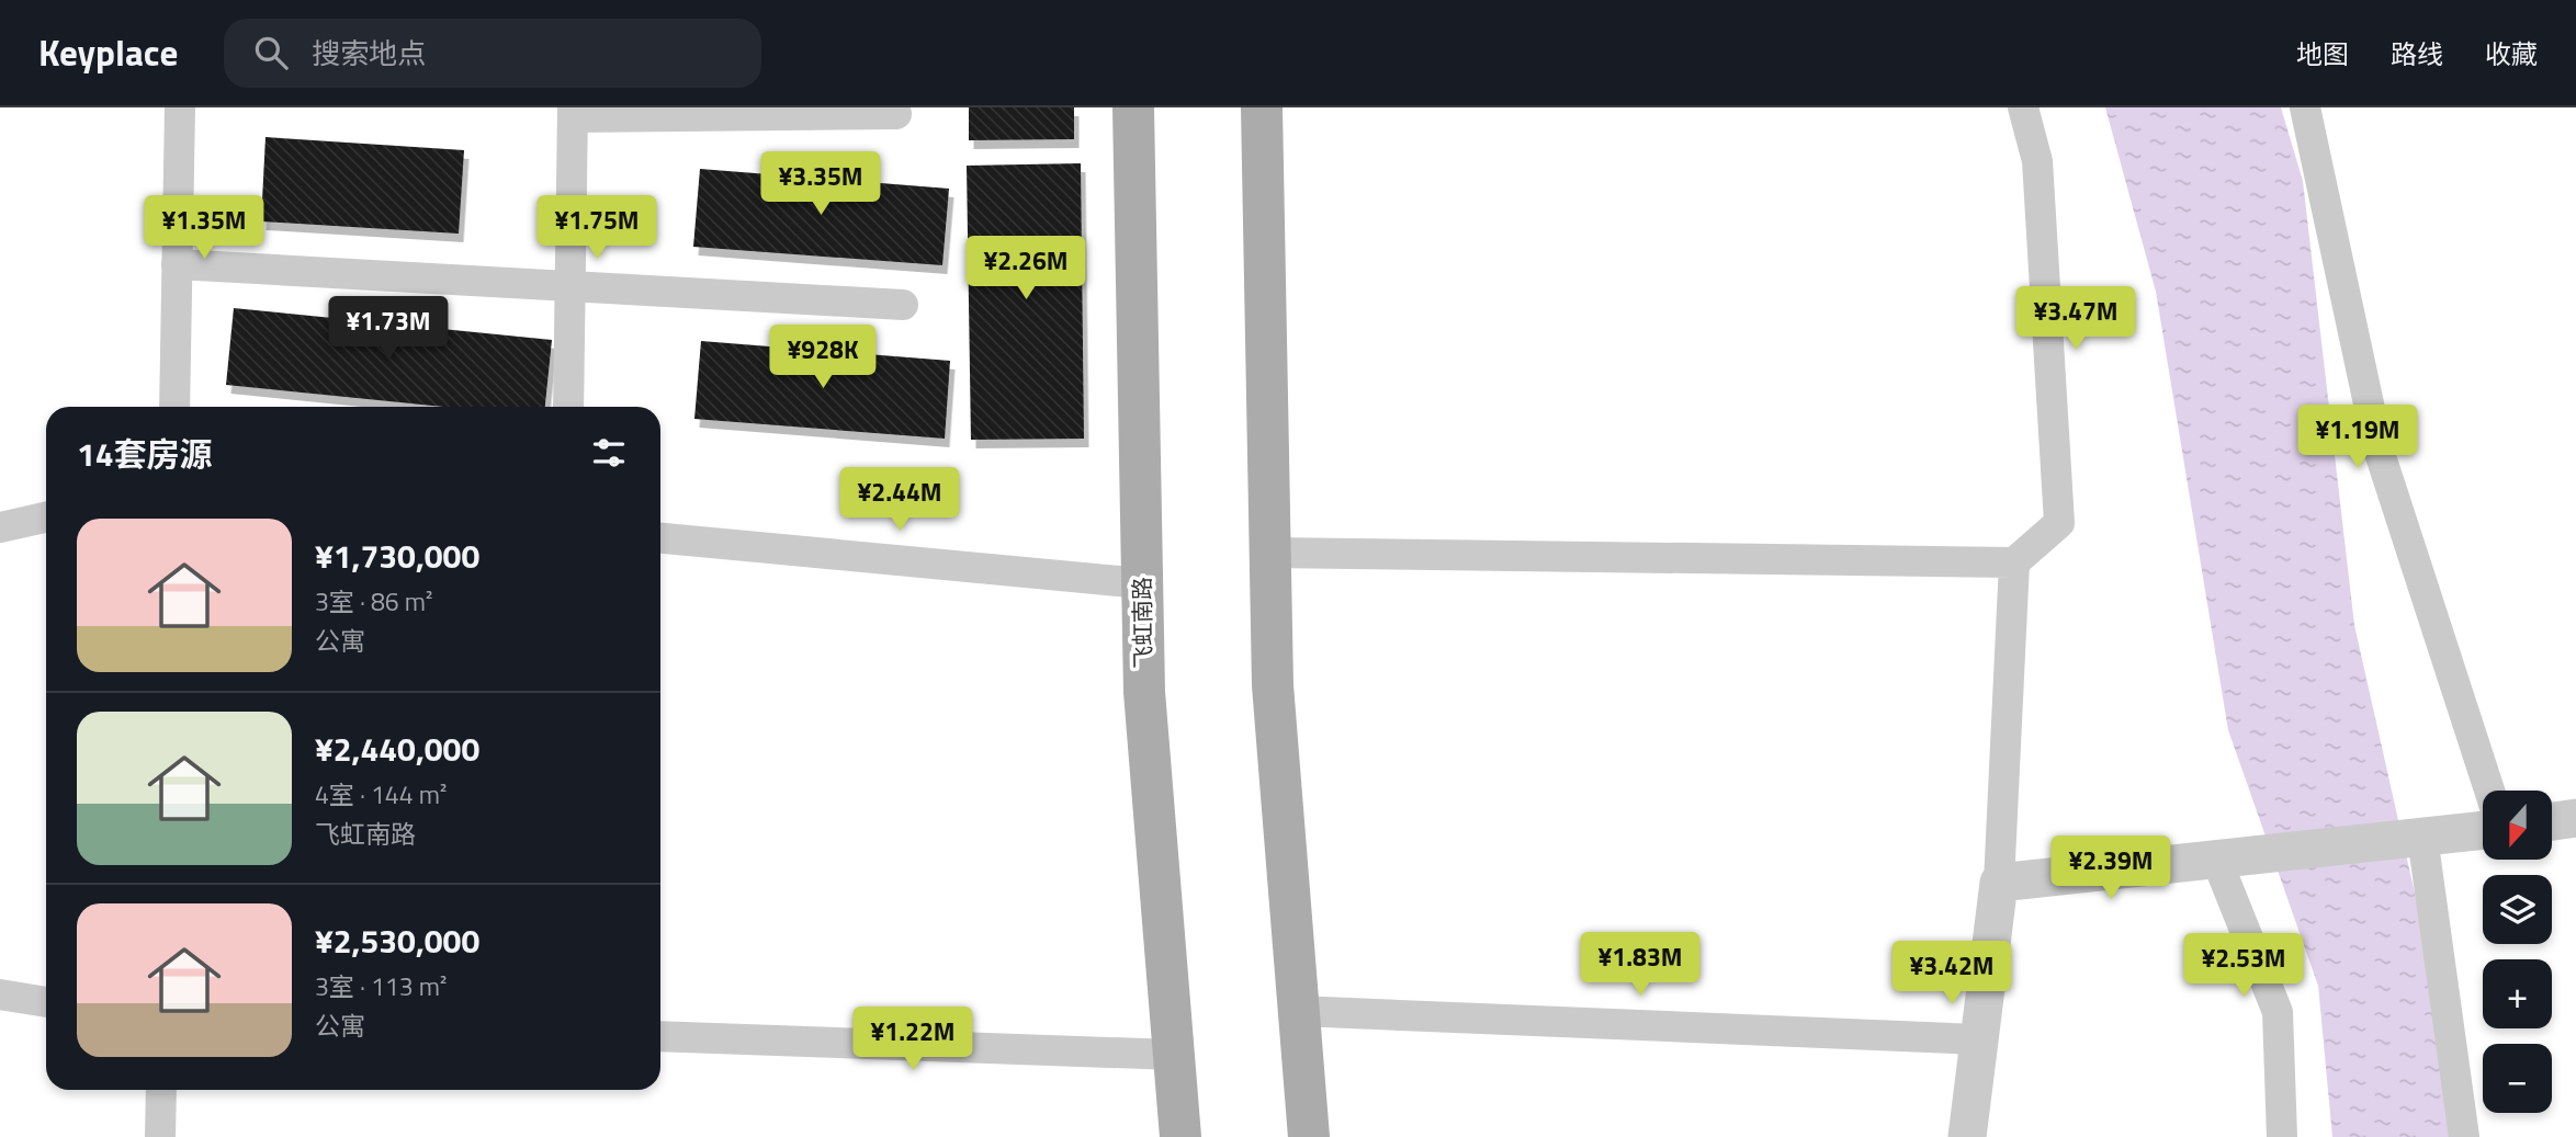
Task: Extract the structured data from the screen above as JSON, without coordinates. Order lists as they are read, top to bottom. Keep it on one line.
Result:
{"streets":{"main road":["飞虹南路"]},"north":"bottom","page":{"header":"Keyplace","search":"搜索地点","nav":["地图","路线","收藏"],"price":["¥3.35M","¥1.35M","¥1.75M","¥2.26M","¥3.47M","¥1.73M","¥928K","¥1.19M","¥2.44M","¥2.39M","¥1.83M","¥2.53M","¥3.42M","¥1.22M"],"heading":"14套房源","list":[{"name":"¥1,730,000","note":"3室 · 86 m² · 公寓"},{"name":"¥2,440,000","note":"4室 · 144 m² · 飞虹南路"},{"name":"¥2,530,000","note":"3室 · 113 m² · 公寓"}],"map_buttons":["+","−"]}}
